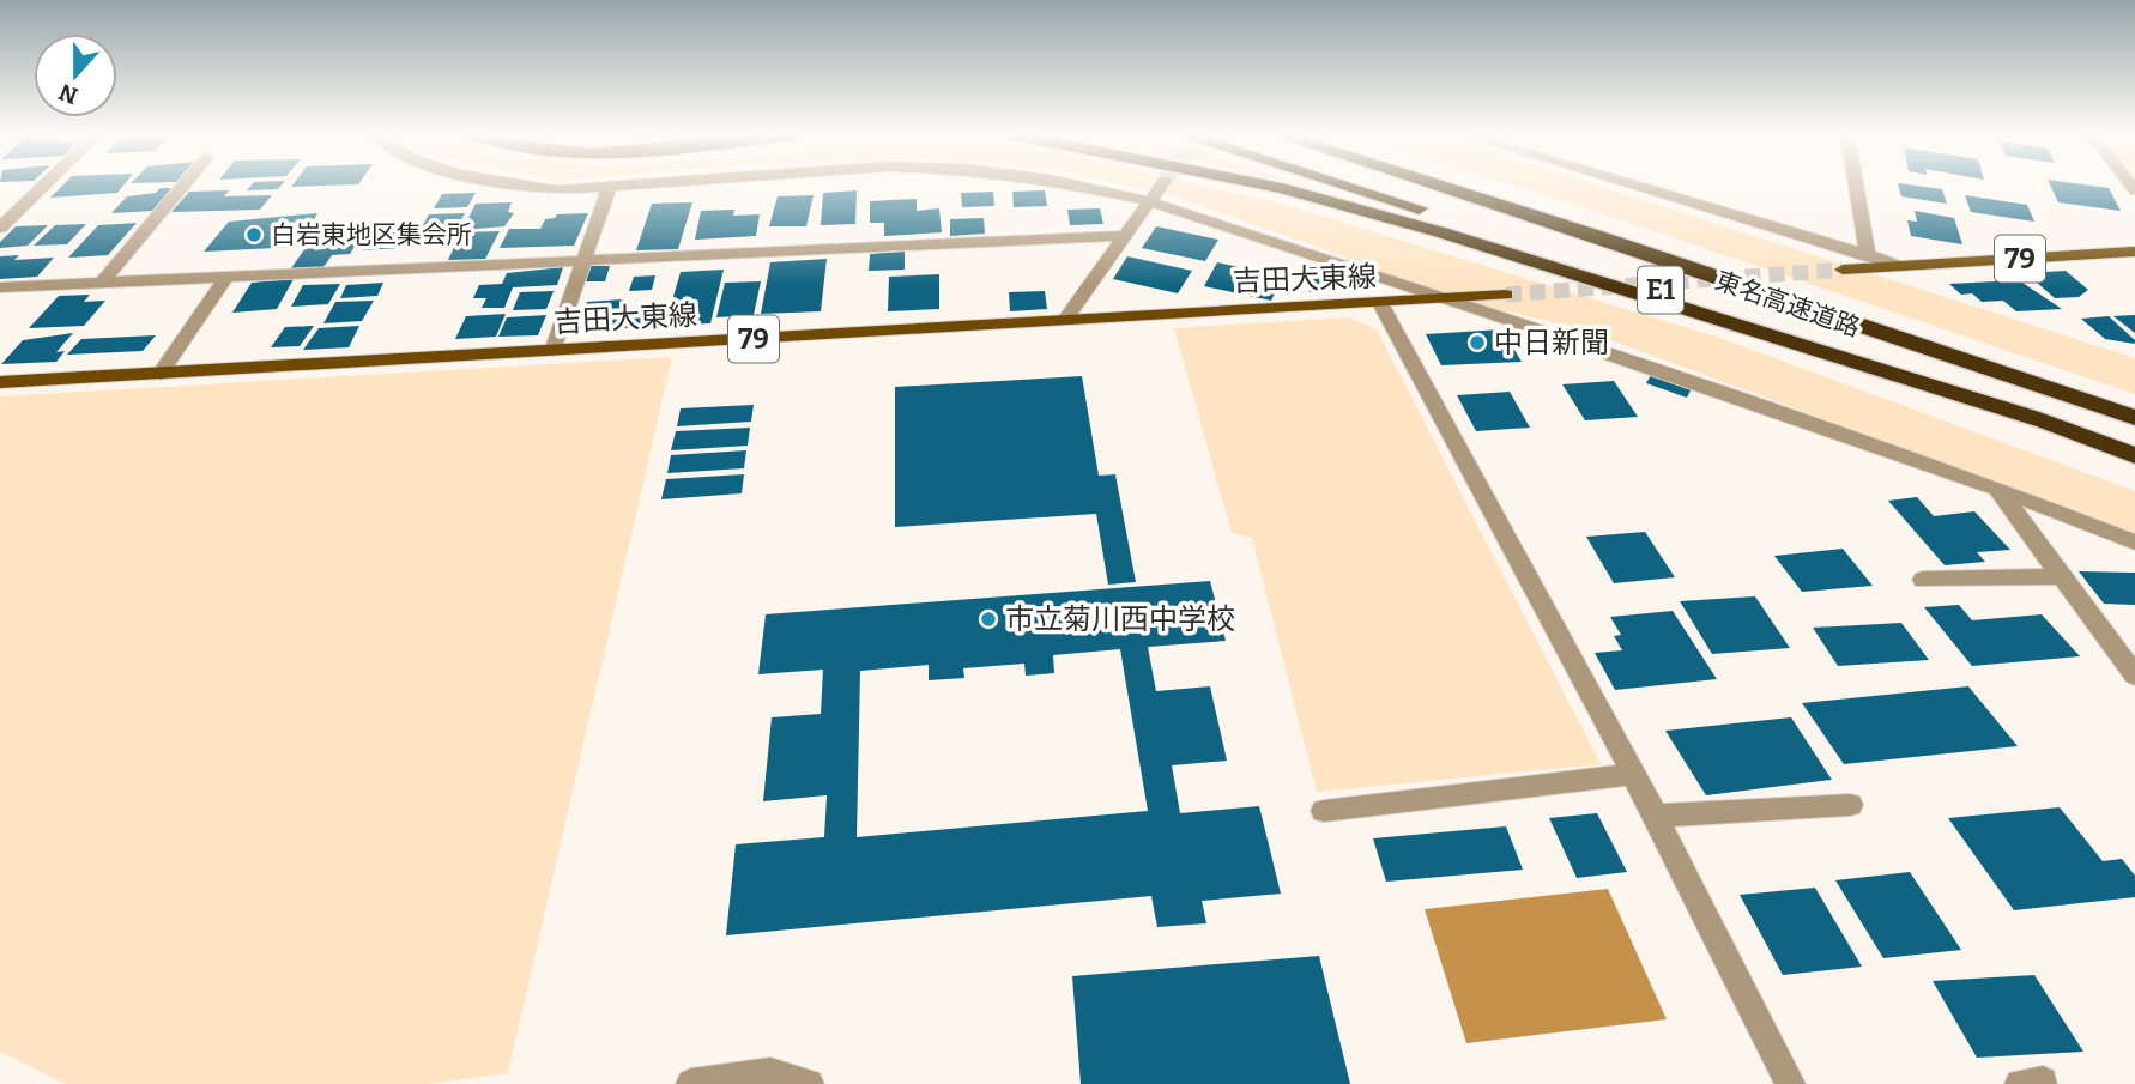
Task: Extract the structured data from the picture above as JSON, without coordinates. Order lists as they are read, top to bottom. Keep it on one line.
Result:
{"streets":{"highway":["E1","東名高速道路"],"main road":["79","吉田大東線"]},"places":["白岩東地区集会所","中日新聞","市立菊川西中学校"],"north":"bottom"}
